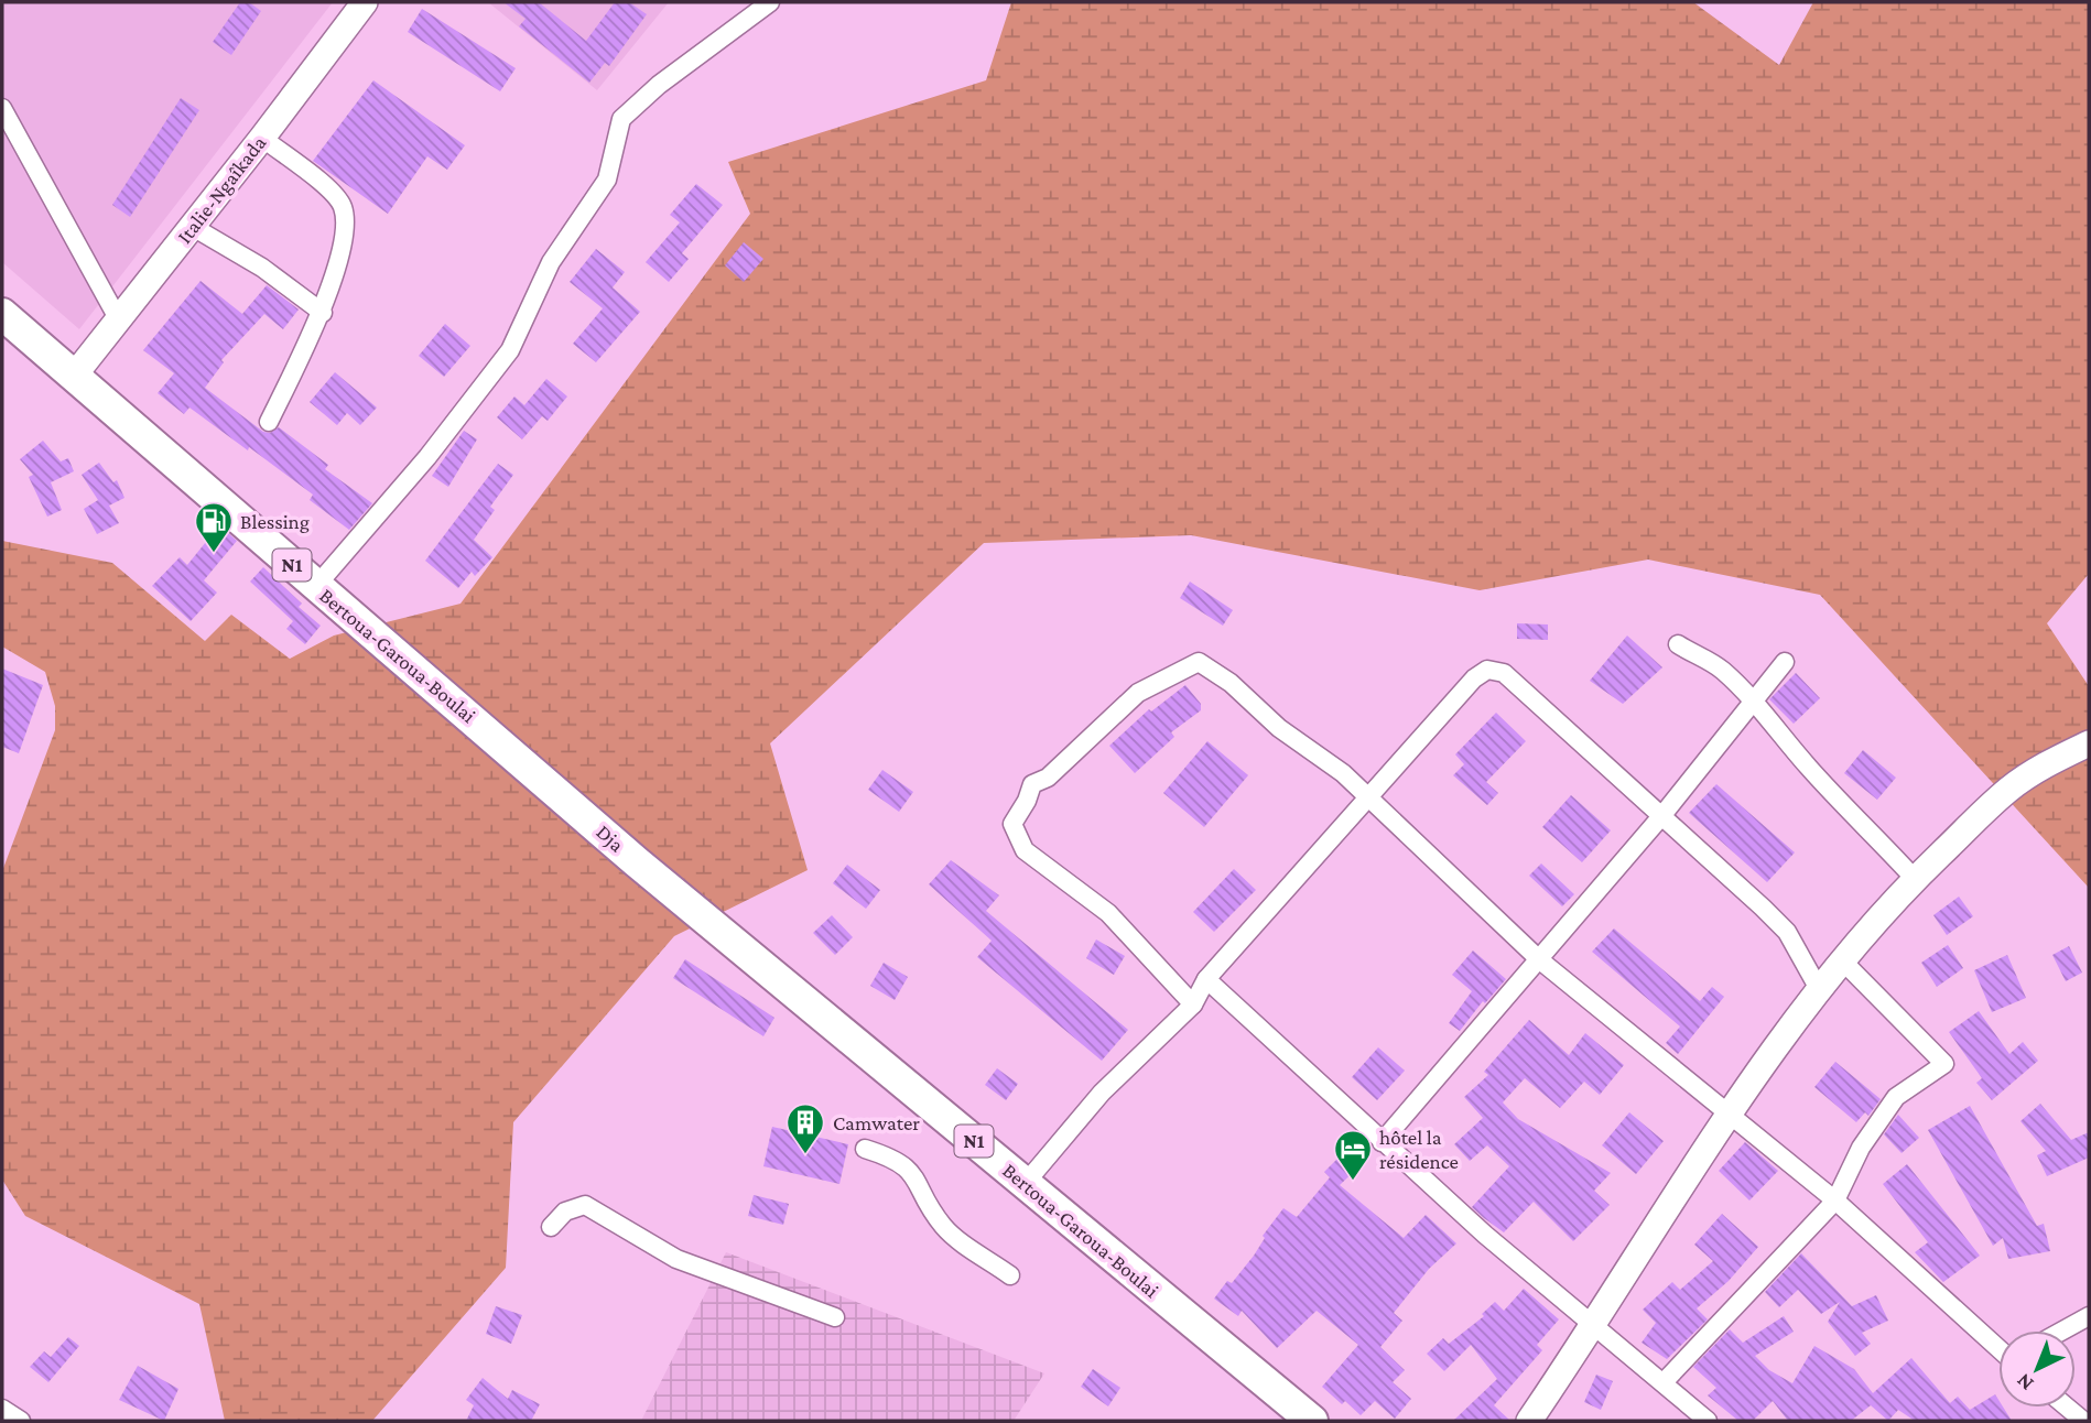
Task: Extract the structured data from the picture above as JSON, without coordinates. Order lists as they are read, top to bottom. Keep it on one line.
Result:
{"streets":{"highway":["N1","Bertoua-Garoua-Boulai","Dja"],"street":["Italie-Ngaîkada"]},"crossings":[["Italie-Ngaîkada","Bertoua-Garoua-Boulai"],["Bertoua-Garoua-Boulai","Dja"]],"places":{"fuel station":["Blessing"],"building":["Camwater"],"hotel":["hôtel la résidence"]},"north":"bottom left"}
